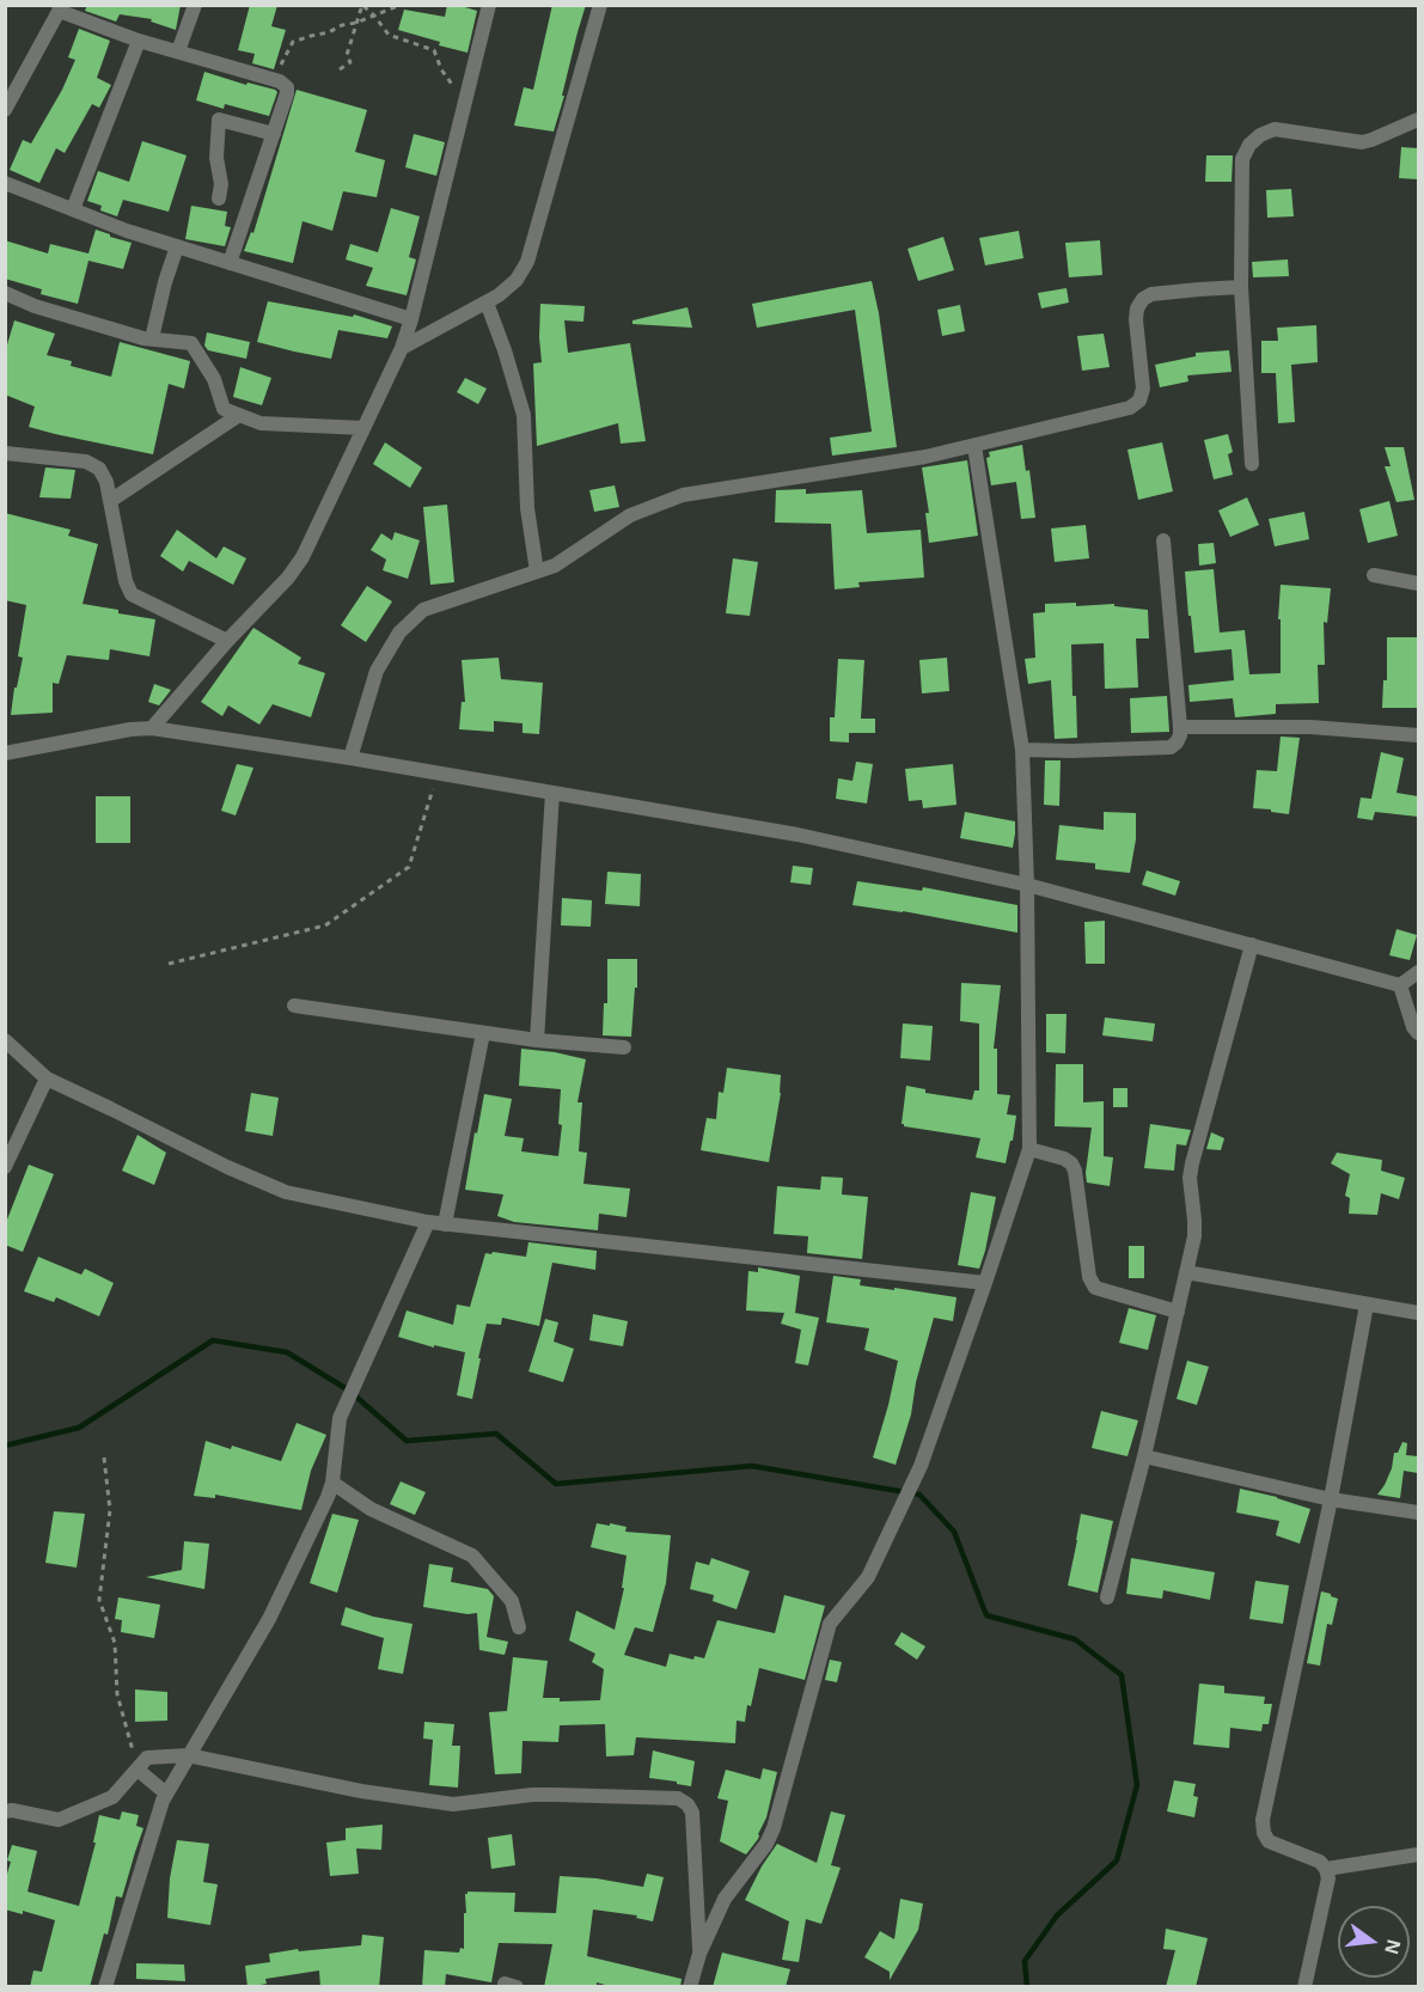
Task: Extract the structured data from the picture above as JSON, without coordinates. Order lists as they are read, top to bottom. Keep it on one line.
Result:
{"north":"right"}
